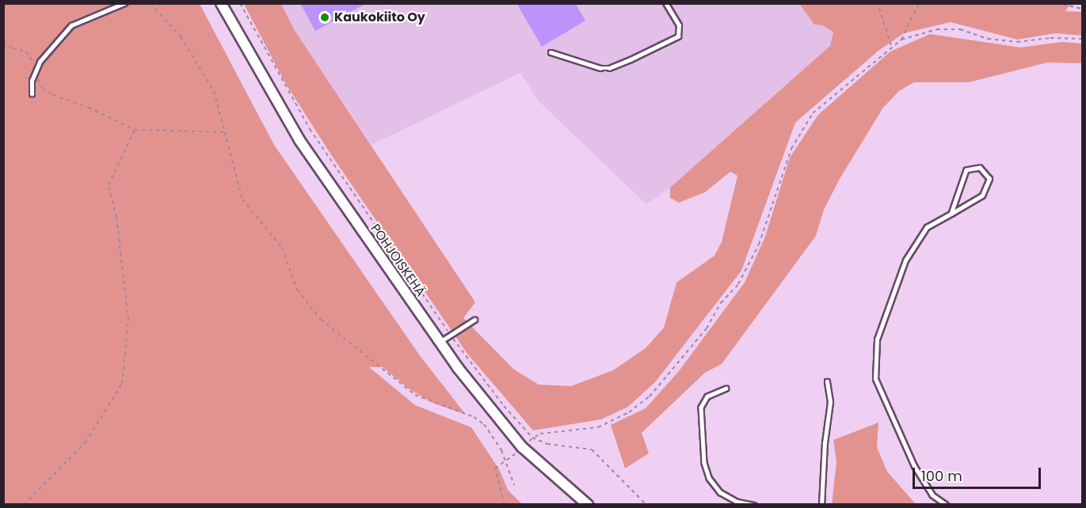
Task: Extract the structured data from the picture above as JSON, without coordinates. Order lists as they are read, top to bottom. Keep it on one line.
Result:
{"streets":{"main road":["POHJOISKEHÄ"]},"places":["Kaukokiito Oy"],"scale_bar":"100 m"}
